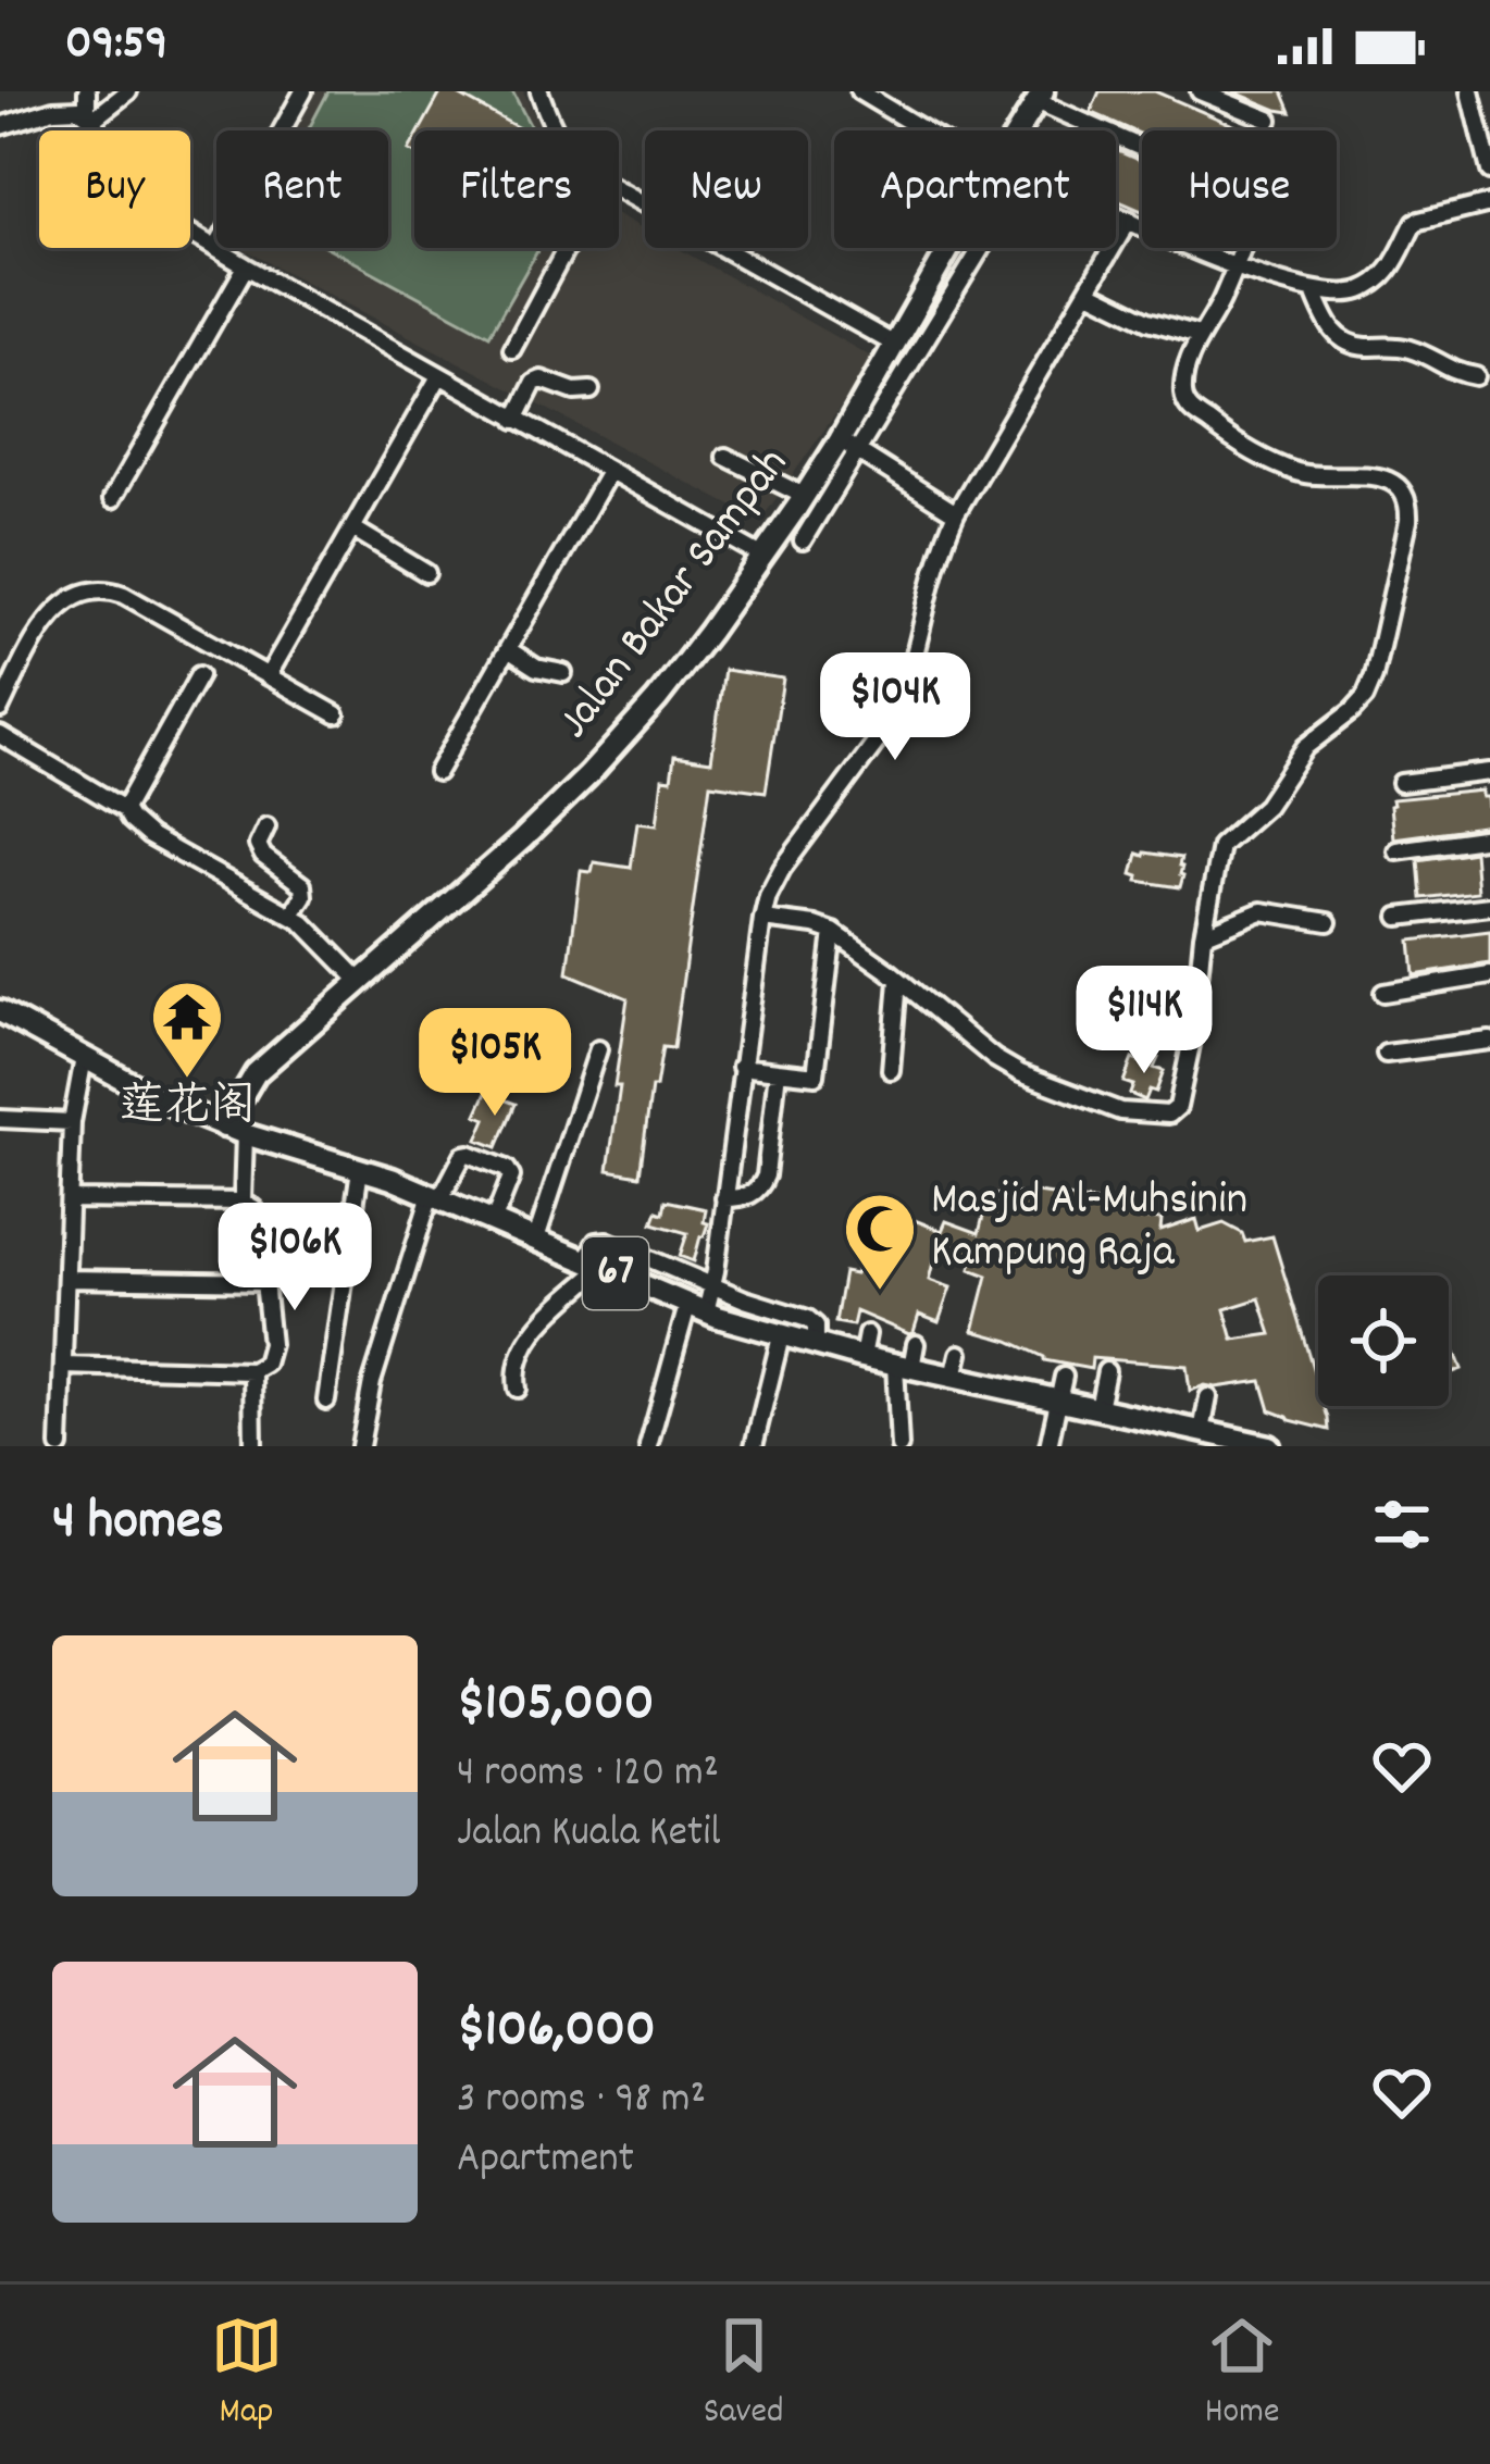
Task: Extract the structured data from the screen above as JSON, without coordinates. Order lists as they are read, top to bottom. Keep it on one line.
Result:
{"streets":{"main road":["Jalan Bakar Sampah","67"]},"crossings":[["Jalan Bakar Sampah","67"]],"places":{"temple":["莲花阁"],"mosque":["Masjid Al-Muhsinin Kampung Raja"]},"page":{"status":"09:59","chip":["Buy","Rent","Filters","New","Apartment","House"],"price":["$104K","$114K","$105K","$106K"],"heading":"4 homes","list":[{"name":"$105,000","note":"4 rooms · 120 m² · Jalan Kuala Ketil"},{"name":"$106,000","note":"3 rooms · 98 m² · Apartment"}],"tabs":["Map","Saved","Home"]}}
